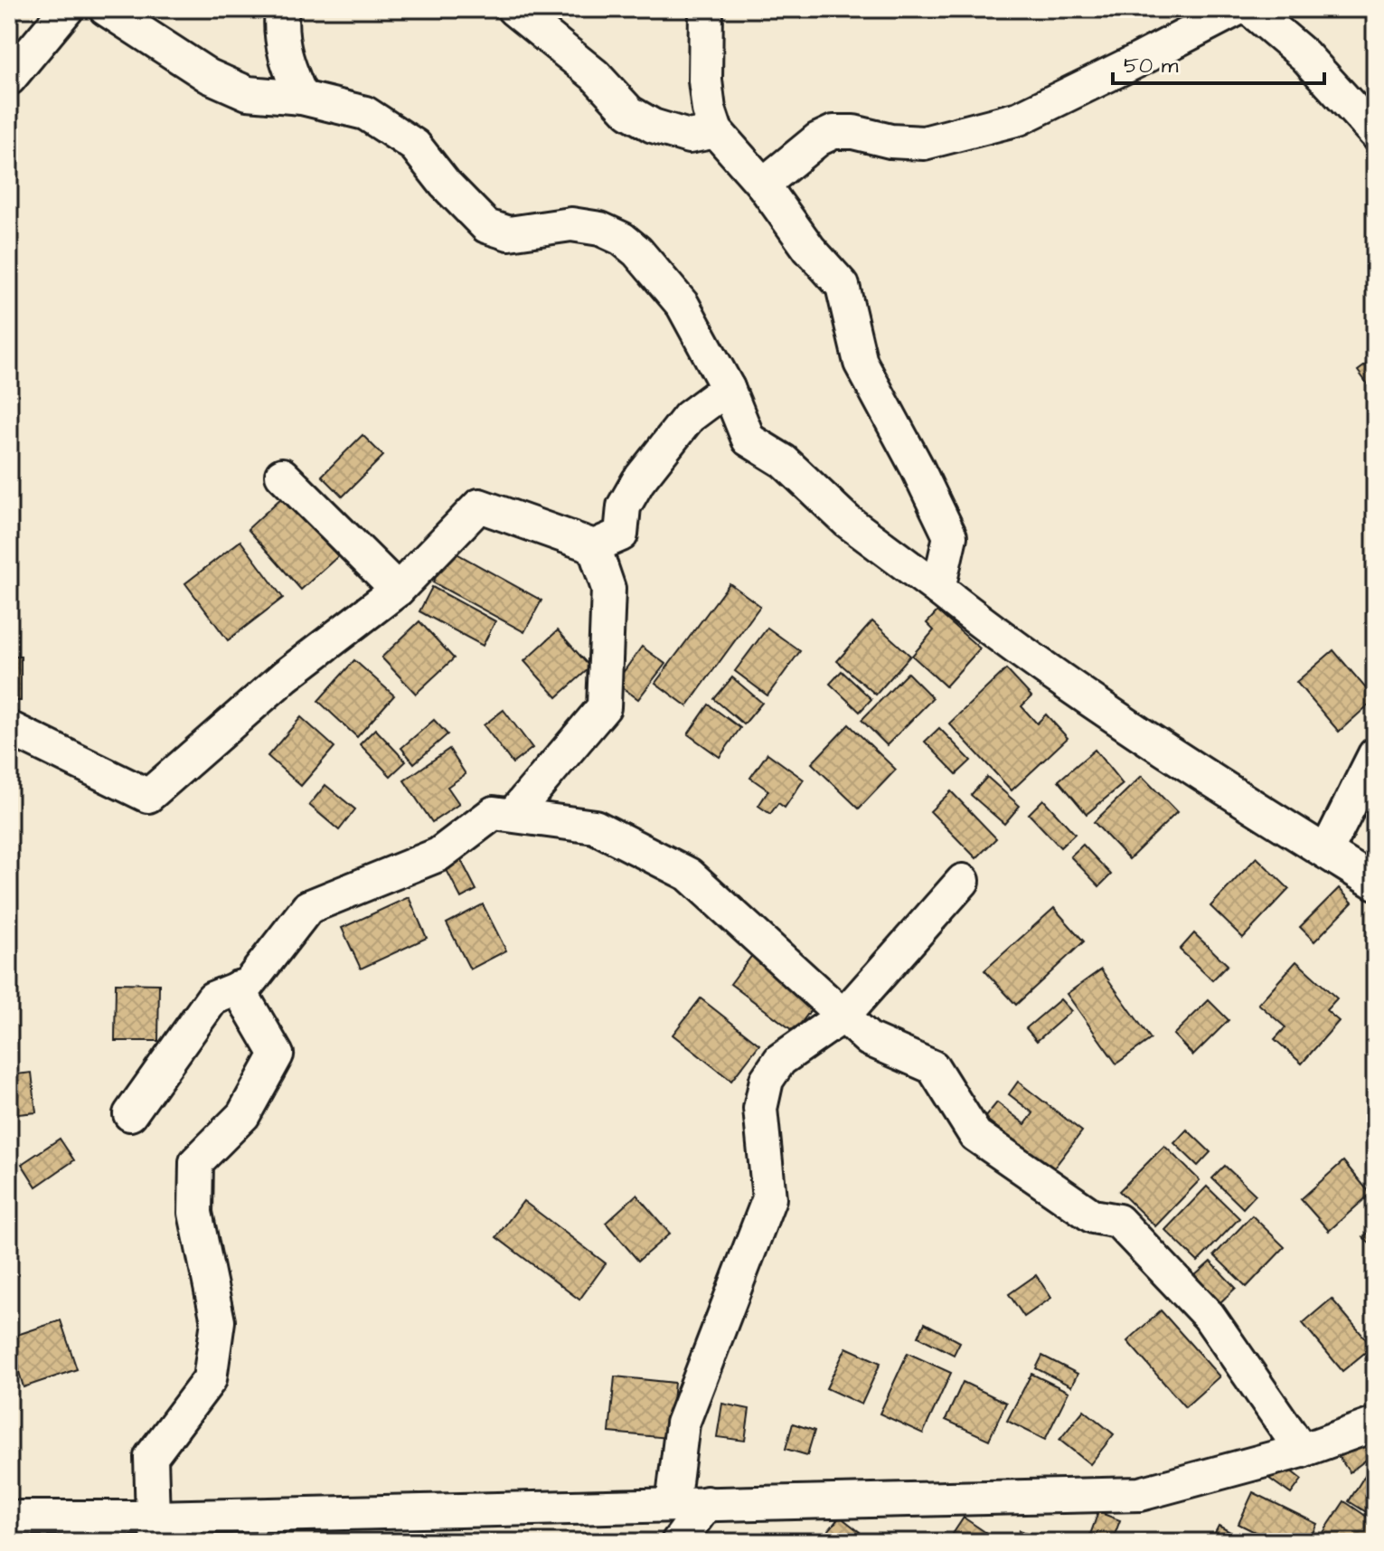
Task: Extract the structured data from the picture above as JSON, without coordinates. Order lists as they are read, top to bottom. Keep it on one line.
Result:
{"scale_bar":"50 m"}
